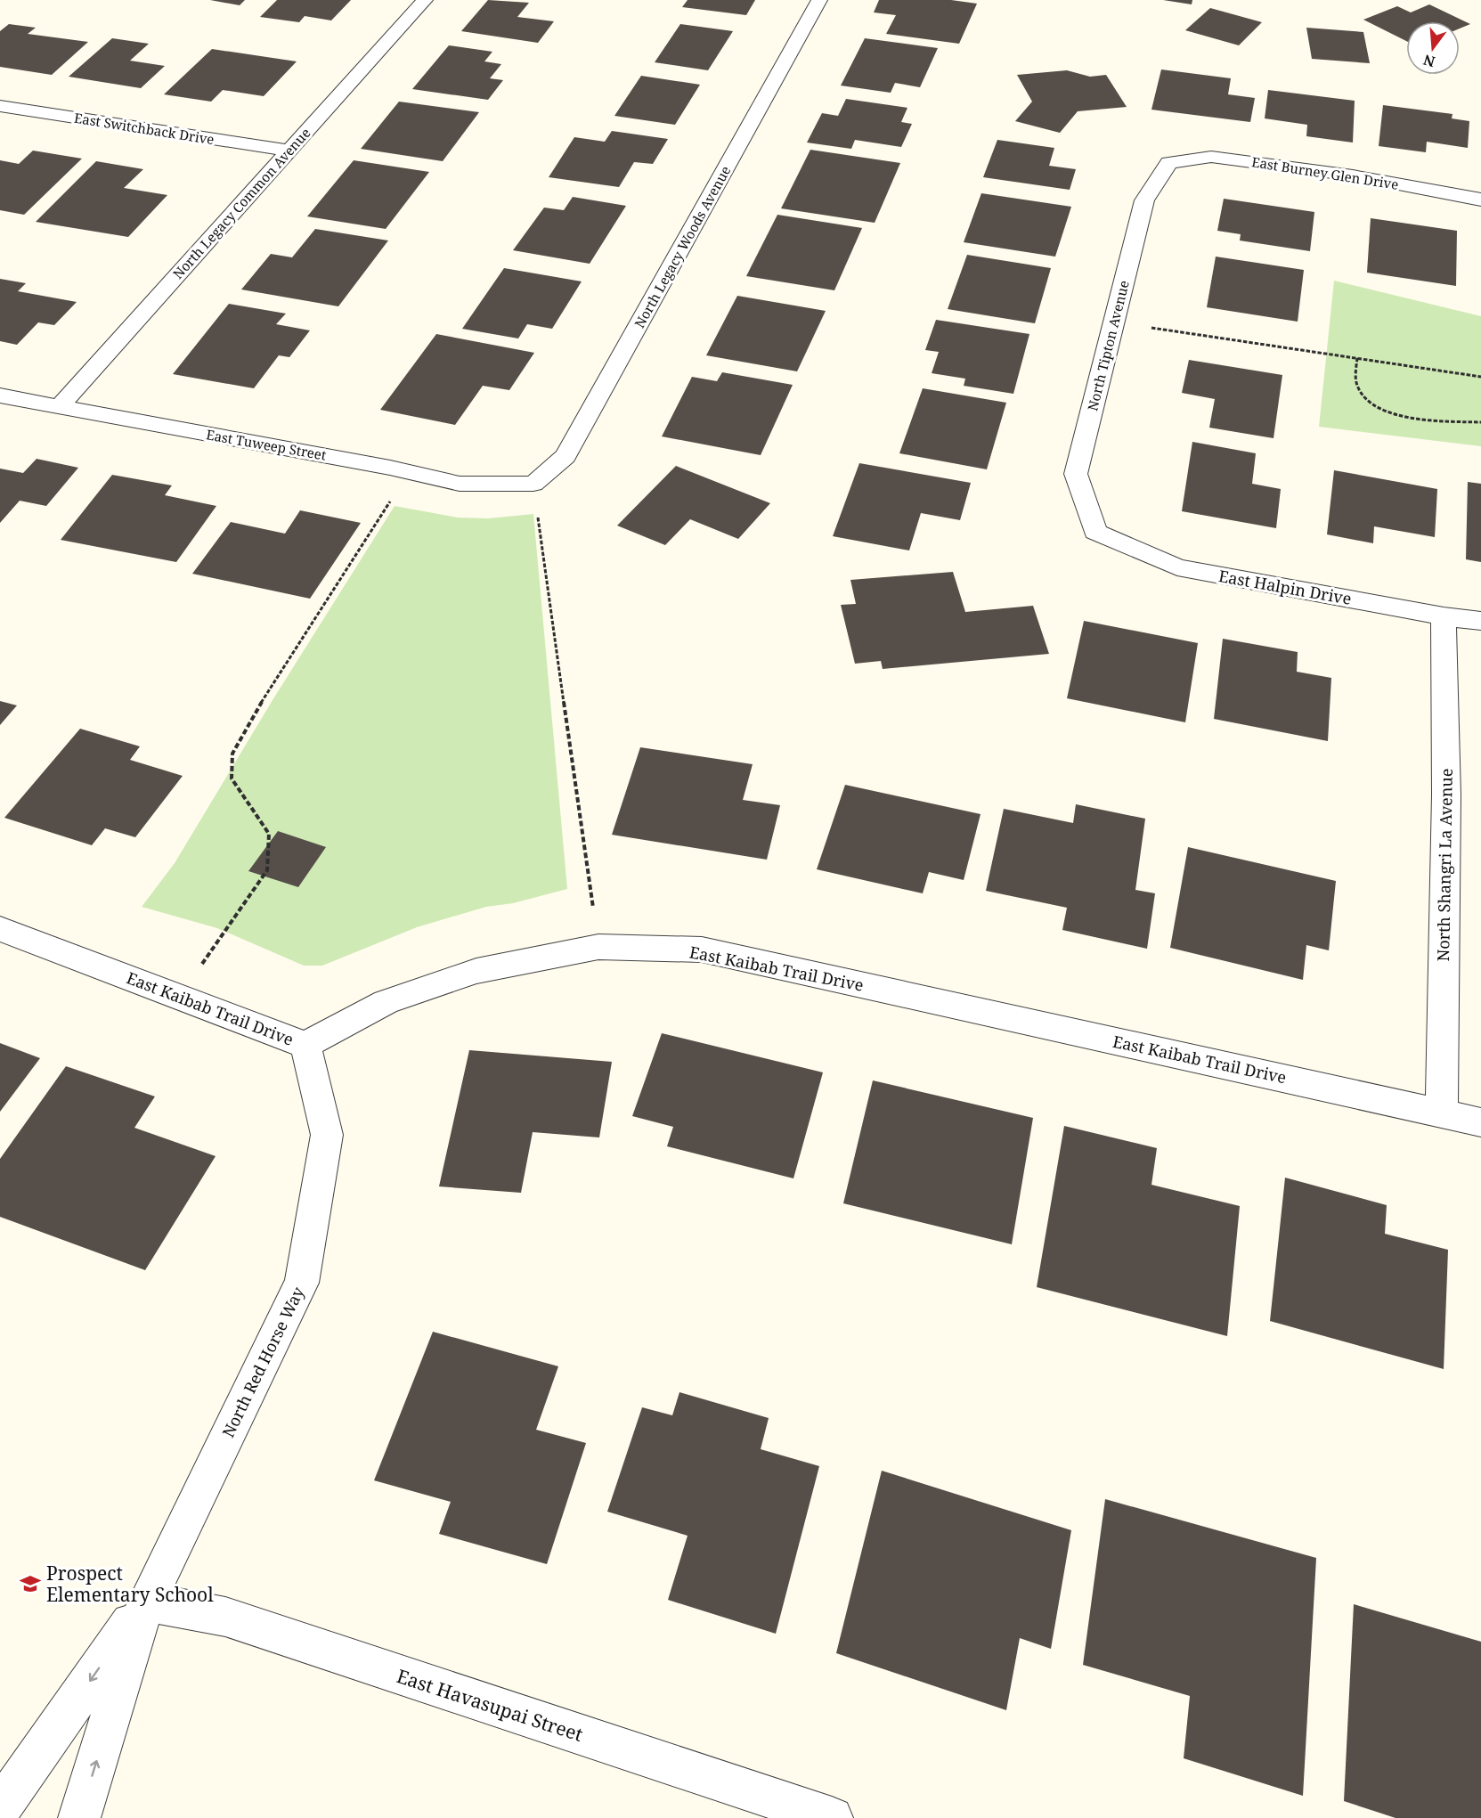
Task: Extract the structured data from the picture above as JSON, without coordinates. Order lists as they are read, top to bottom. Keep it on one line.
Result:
{"streets":{"street":["East Switchback Drive","East Burney Glen Drive","North Legacy Common Avenue","North Legacy Woods Avenue","North Tipton Avenue","East Tuweep Street","East Halpin Drive","North Shangri La Avenue","East Kaibab Trail Drive","North Red Horse Way","East Havasupai Street"]},"crossings":[["East Switchback Drive","North Legacy Common Avenue"],["East Burney Glen Drive","North Tipton Avenue"],["North Legacy Common Avenue","East Tuweep Street"],["North Legacy Woods Avenue","East Tuweep Street"],["North Tipton Avenue","East Halpin Drive"],["East Halpin Drive","North Shangri La Avenue"],["North Shangri La Avenue","East Kaibab Trail Drive"],["East Kaibab Trail Drive","North Red Horse Way"],["North Red Horse Way","East Havasupai Street"]],"places":{"school or university":["Prospect Elementary School"]},"north":"bottom"}
